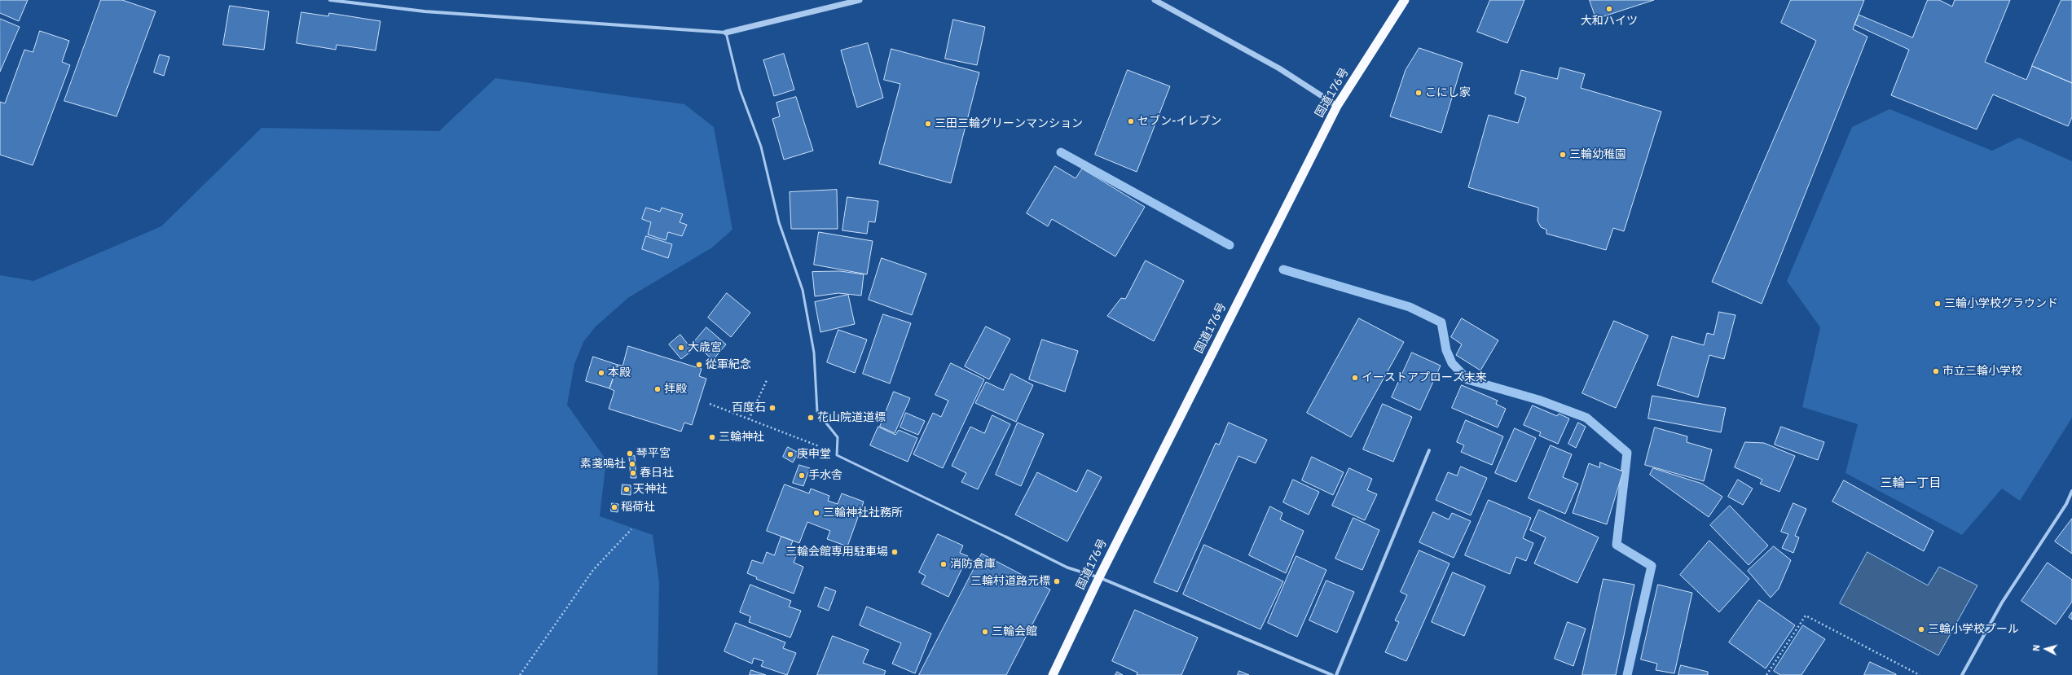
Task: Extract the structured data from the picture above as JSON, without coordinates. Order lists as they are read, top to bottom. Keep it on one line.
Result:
{"streets":{"highway":["国道176号"]},"districts":["三輪一丁目"],"places":["大和ハイツ","こにし家","セブン-イレブン","三田三輪グリーンマンション","三輪幼稚園","三輪小学校グラウンド","大歳宮","從軍紀念","市立三輪小学校","本殿","イーストアプローズ末来","拝殿","百度石","花山院道道標","三輪神社","琴平宮","庚申堂","素戔嗚社","春日社","手水舎","天神社","稲荷社","三輪神社社務所","三輪会館専用駐車場","消防倉庫","三輪村道路元標","三輪小学校プール","三輪会館"],"north":"left"}
